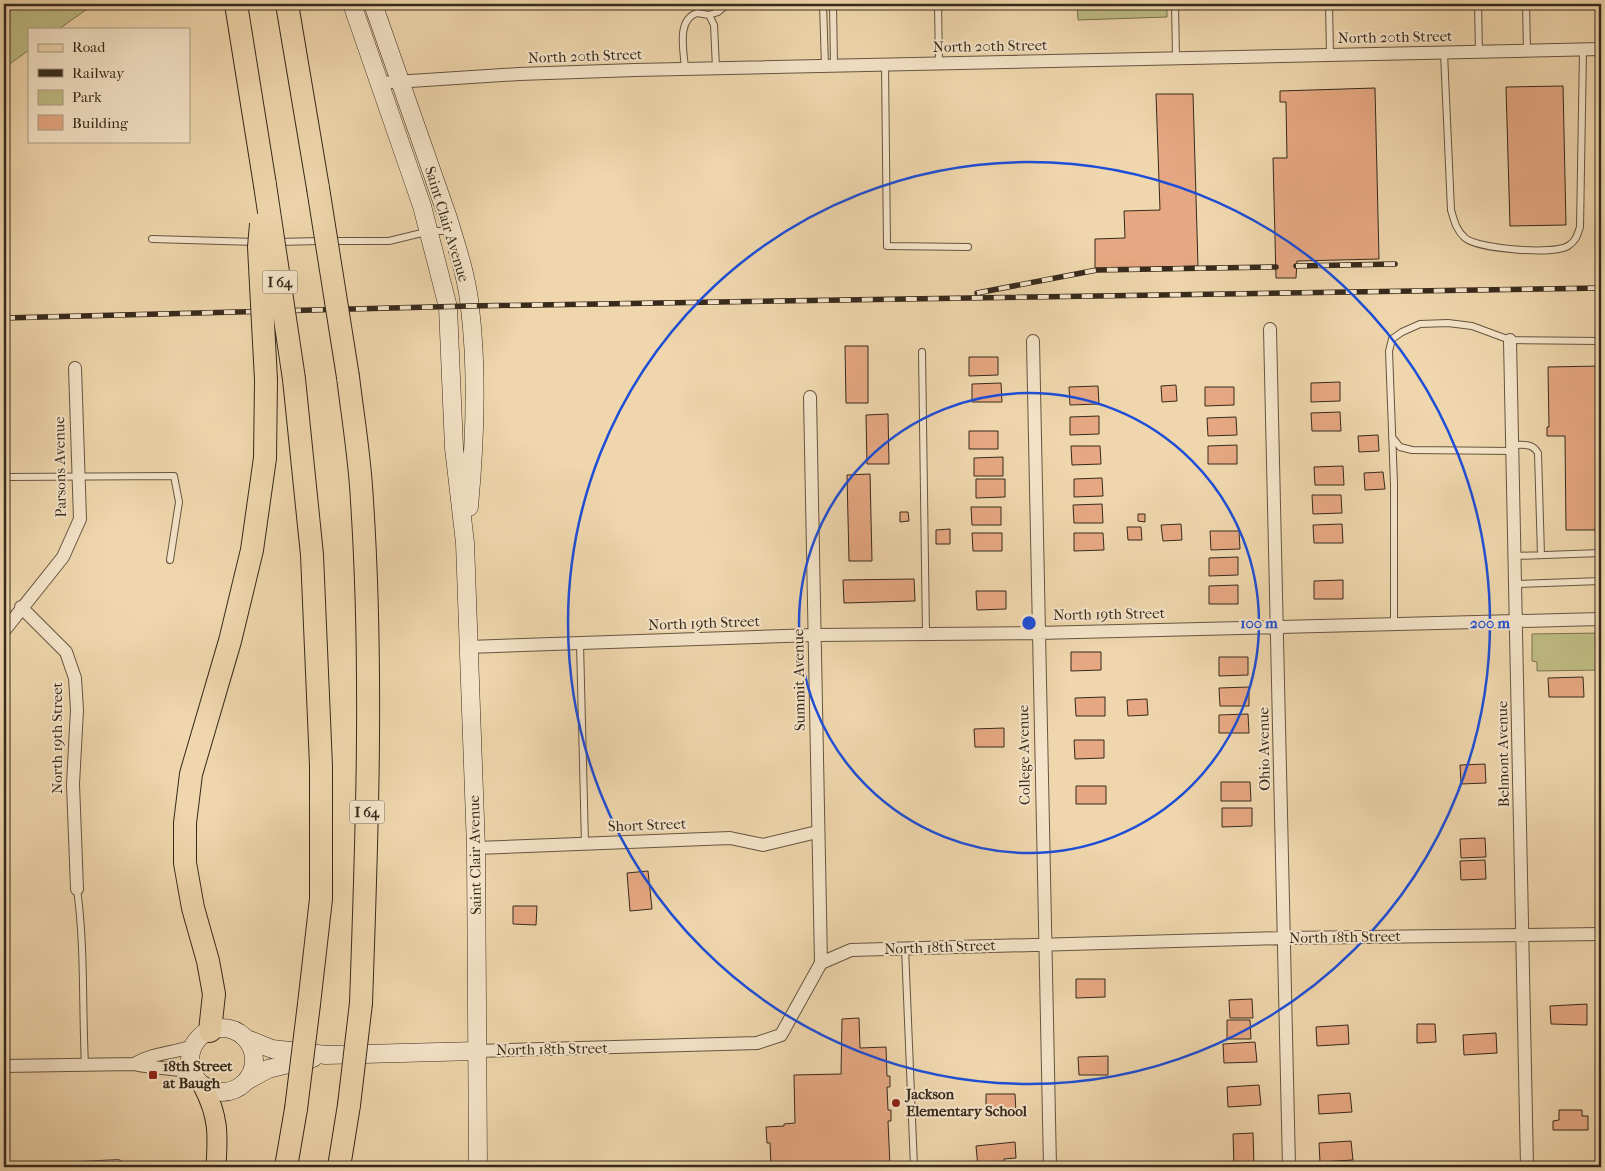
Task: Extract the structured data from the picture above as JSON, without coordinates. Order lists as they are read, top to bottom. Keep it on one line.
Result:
{"streets":{"highway":["I 64"],"main road":["Saint Clair Avenue","North 18th Street"],"street":["North 20th Street","Parsons Avenue","North 19th Street","Summit Avenue","Ohio Avenue","Belmont Avenue","College Avenue","Short Street"]},"crossings":[["North 20th Street","Saint Clair Avenue"],["Saint Clair Avenue","North 19th Street"],["Saint Clair Avenue","Short Street"],["Saint Clair Avenue","North 18th Street"],["Parsons Avenue","North 19th Street"],["North 19th Street","Summit Avenue"],["North 19th Street","Ohio Avenue"],["North 19th Street","Belmont Avenue"],["North 19th Street","College Avenue"],["Summit Avenue","Short Street"],["Summit Avenue","North 18th Street"],["Ohio Avenue","North 18th Street"],["Belmont Avenue","North 18th Street"],["College Avenue","North 18th Street"]],"places":{"transit":["18th Street at Baugh"],"other":["Jackson Elementary School"]},"legend":["Road","Railway","Park","Building"],"rings":["100 m","200 m"]}
